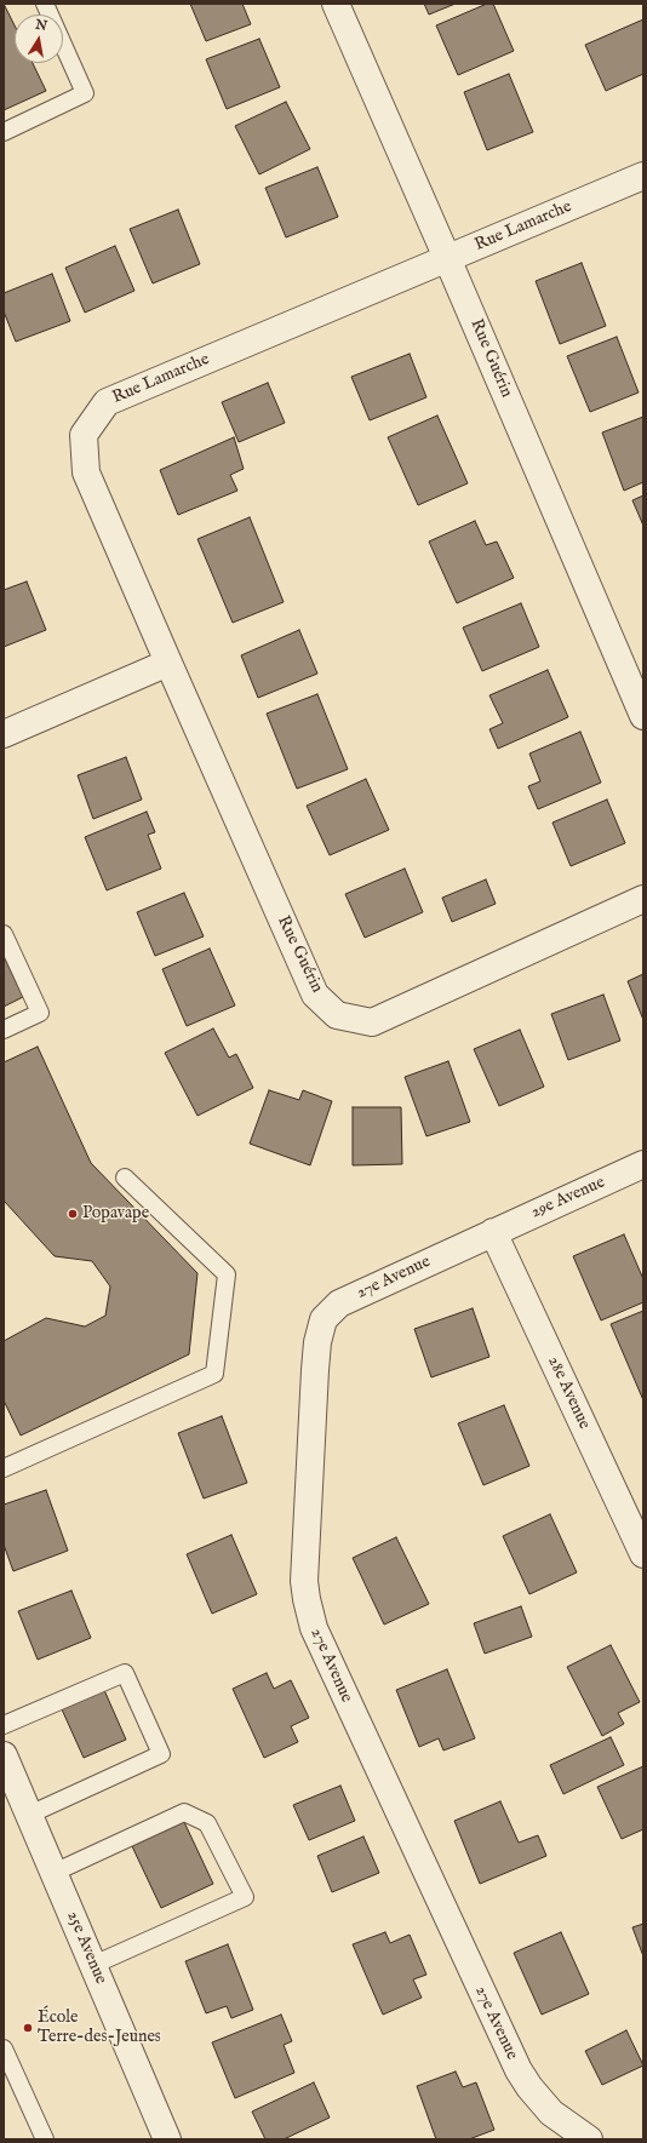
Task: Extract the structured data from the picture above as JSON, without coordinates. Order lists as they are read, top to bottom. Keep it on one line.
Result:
{"streets":{"street":["Rue Lamarche","Rue Guérin","29e Avenue","27e Avenue","28e Avenue","25e Avenue"]},"crossings":[["Rue Lamarche","Rue Guérin"],["29e Avenue","27e Avenue"],["29e Avenue","28e Avenue"],["27e Avenue","28e Avenue"]],"places":["Popavape","École Terre-des-Jeunes"],"north":"top"}
